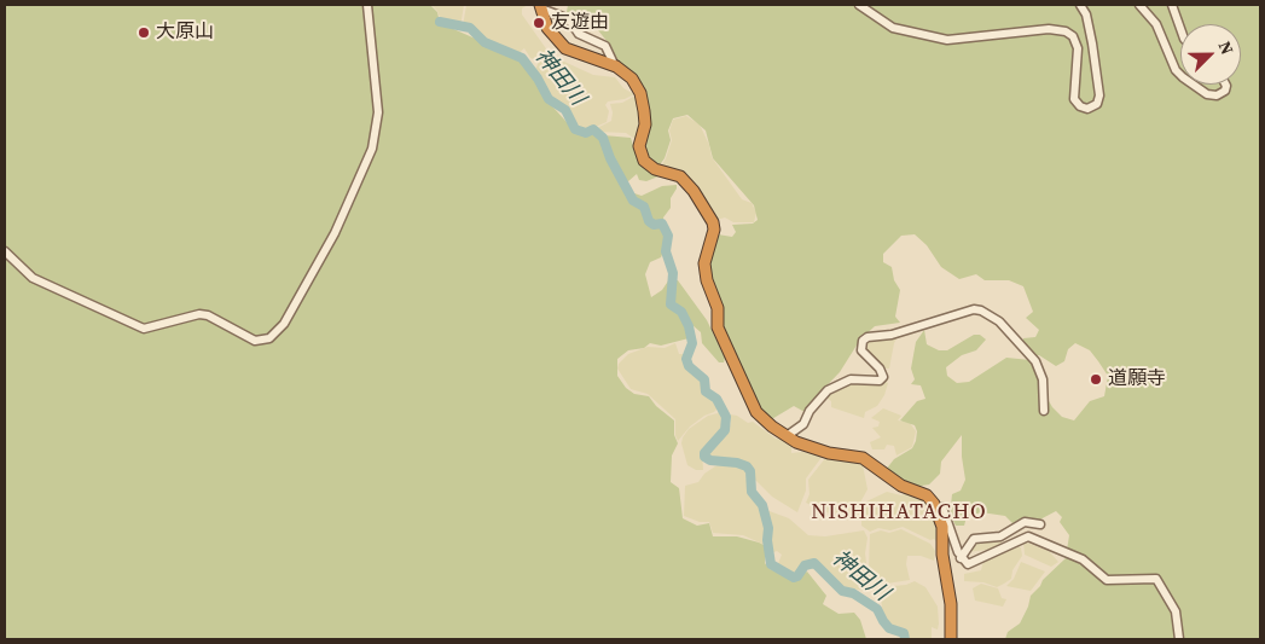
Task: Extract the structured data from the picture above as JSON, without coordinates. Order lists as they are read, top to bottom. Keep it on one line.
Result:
{"districts":["NISHIHATACHO"],"water":["神田川"],"places":["友遊由","大原山","道願寺"],"north":"top right"}
